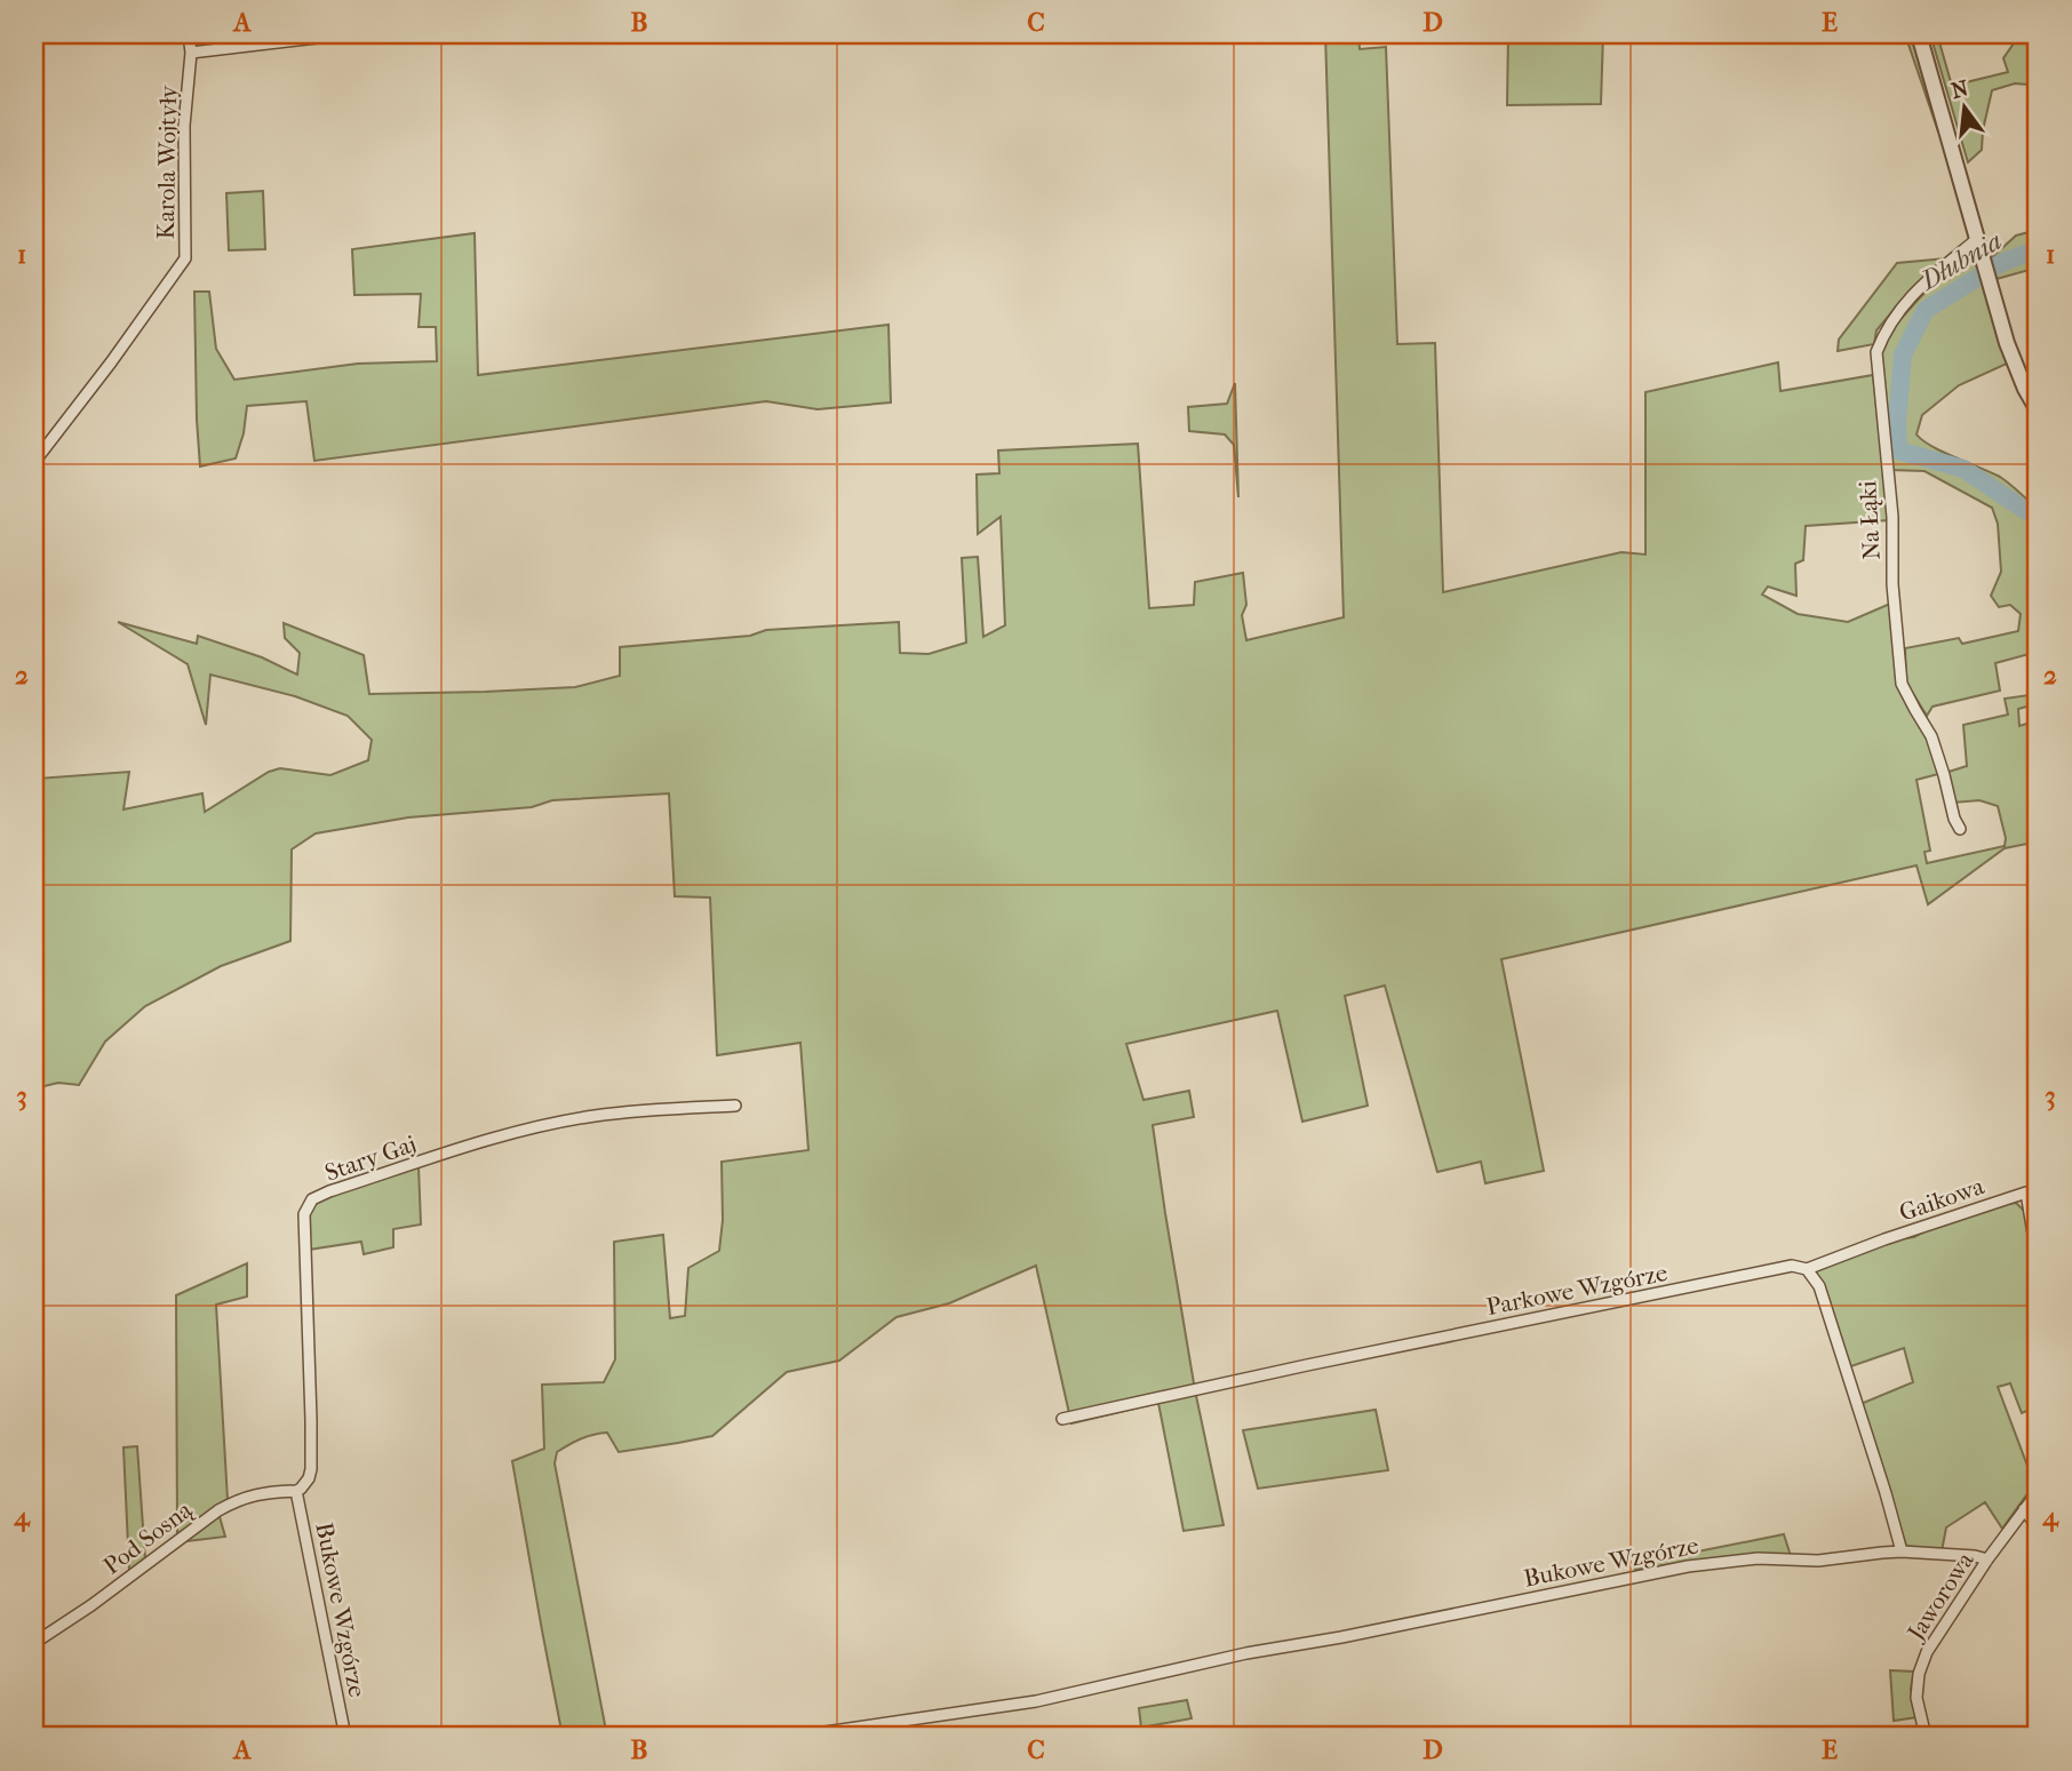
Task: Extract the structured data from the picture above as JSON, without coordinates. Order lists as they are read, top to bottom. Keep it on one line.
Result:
{"streets":{"street":["Karola Wojtyły","Na Łąki","Stary Gaj","Gaikowa","Parkowe Wzgórze","Pod Sosną","Bukowe Wzgórze","Jaworowa"]},"crossings":[["Stary Gaj","Pod Sosną"],["Stary Gaj","Bukowe Wzgórze"],["Gaikowa","Parkowe Wzgórze"],["Pod Sosną","Bukowe Wzgórze"],["Bukowe Wzgórze","Jaworowa"]],"water":["Dłubnia"],"north":"top","grid":{"columns":["A","B","C","D","E"],"rows":["1","2","3","4"]}}
